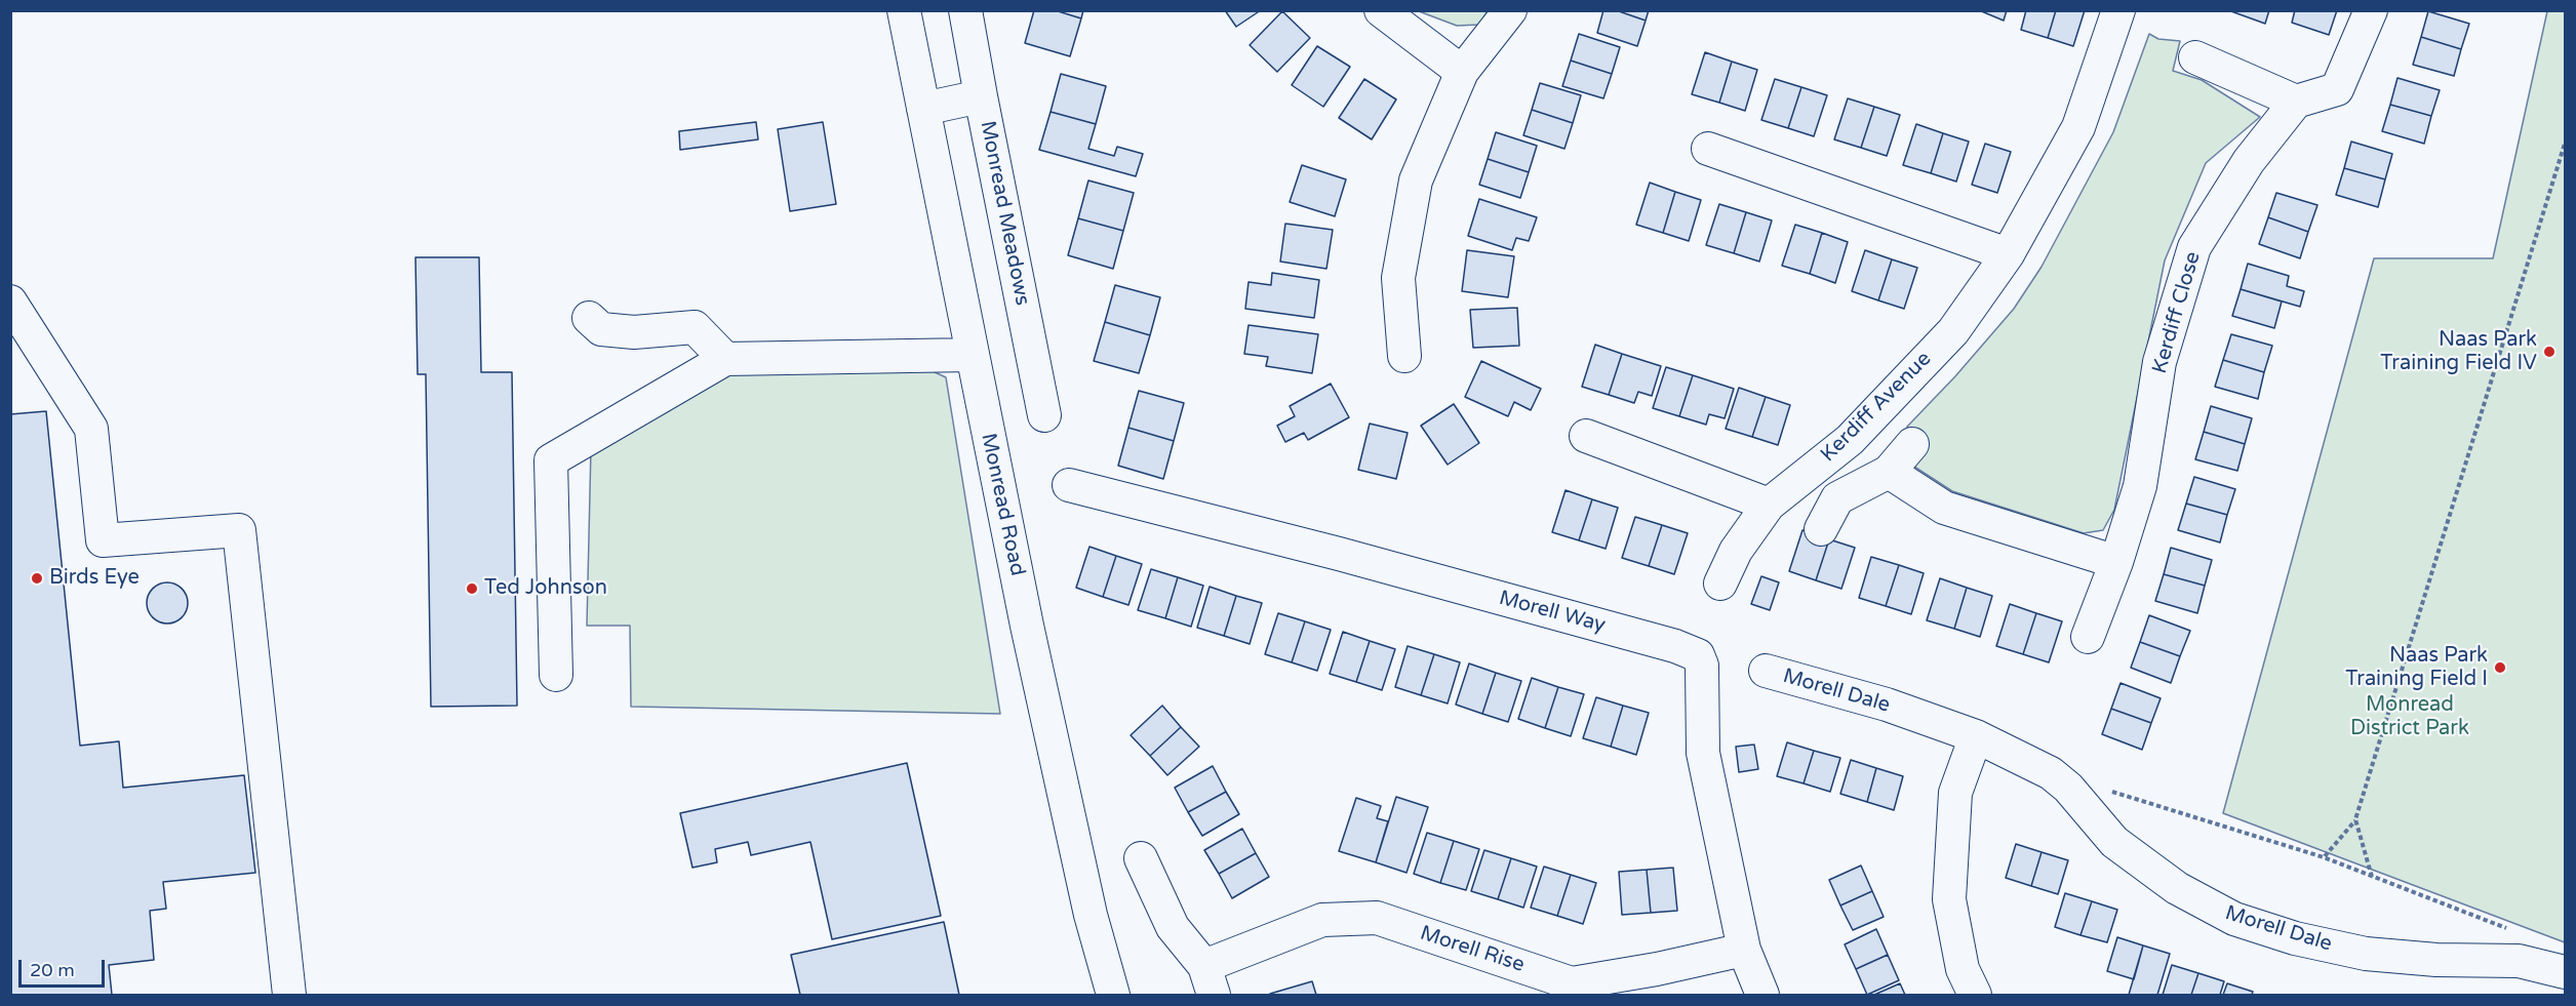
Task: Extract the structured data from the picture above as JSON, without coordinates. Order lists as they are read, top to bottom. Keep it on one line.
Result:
{"streets":{"street":["Monread Meadows","Kerdiff Close","Kerdiff Avenue","Monread Road","Morell Way","Morell Dale","Morell Rise"]},"crossings":[["Morell Way","Morell Rise"]],"parks":["Monread District Park"],"places":["Naas Park Training Field IV","Birds Eye","Ted Johnson","Naas Park Training Field I"],"scale_bar":"20 m"}
